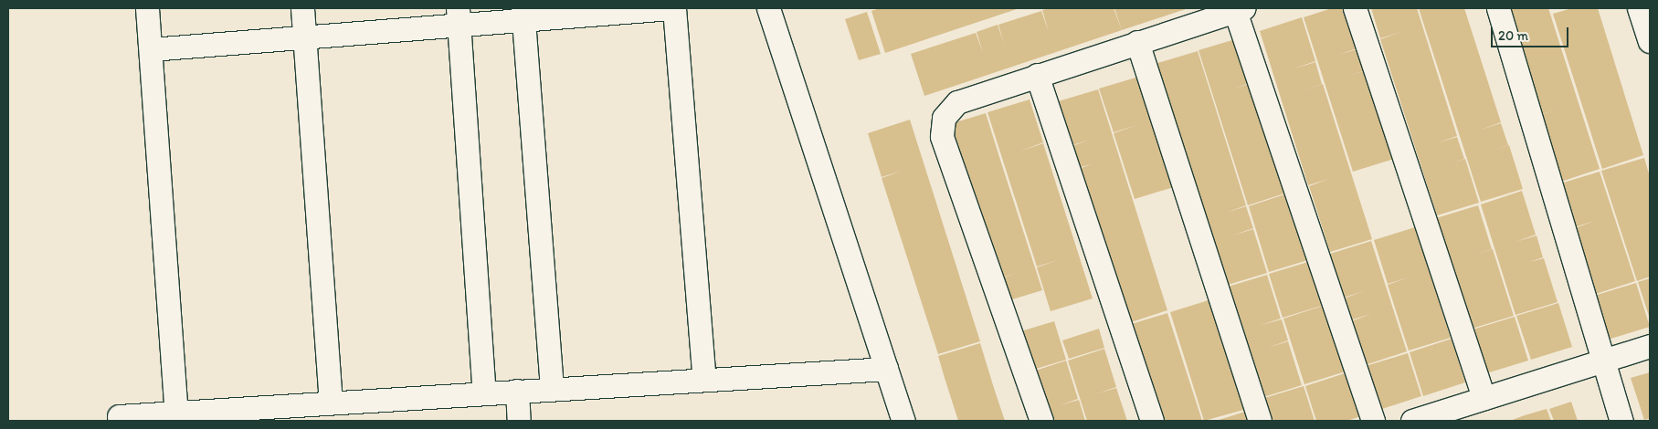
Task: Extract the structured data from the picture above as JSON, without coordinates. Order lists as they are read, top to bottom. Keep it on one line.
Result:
{"scale_bar":"20 m"}
